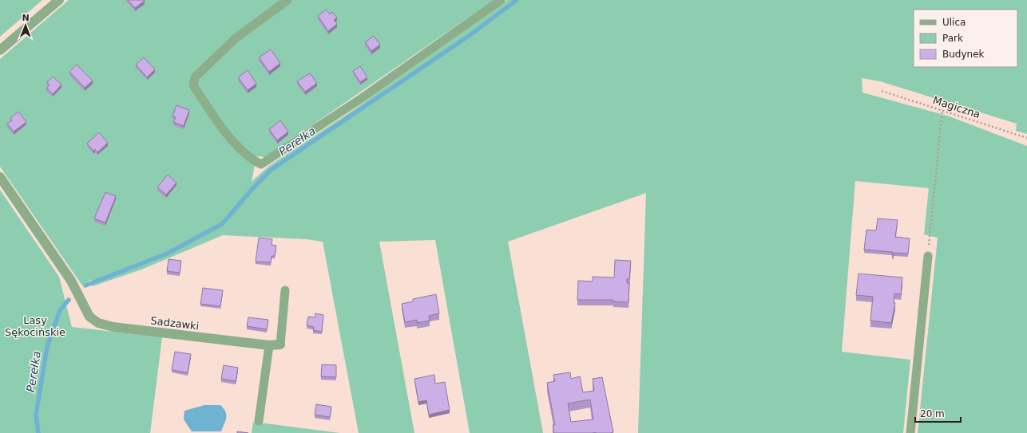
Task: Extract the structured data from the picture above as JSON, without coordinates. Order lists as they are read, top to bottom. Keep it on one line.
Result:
{"streets":{"street":["Sadzawki"],"path":["Magiczna"]},"water":["Perełka"],"parks":["Lasy Sękocińskie"],"legend":["Ulica","Park","Budynek"],"scale_bar":"20 m","north":"top"}
